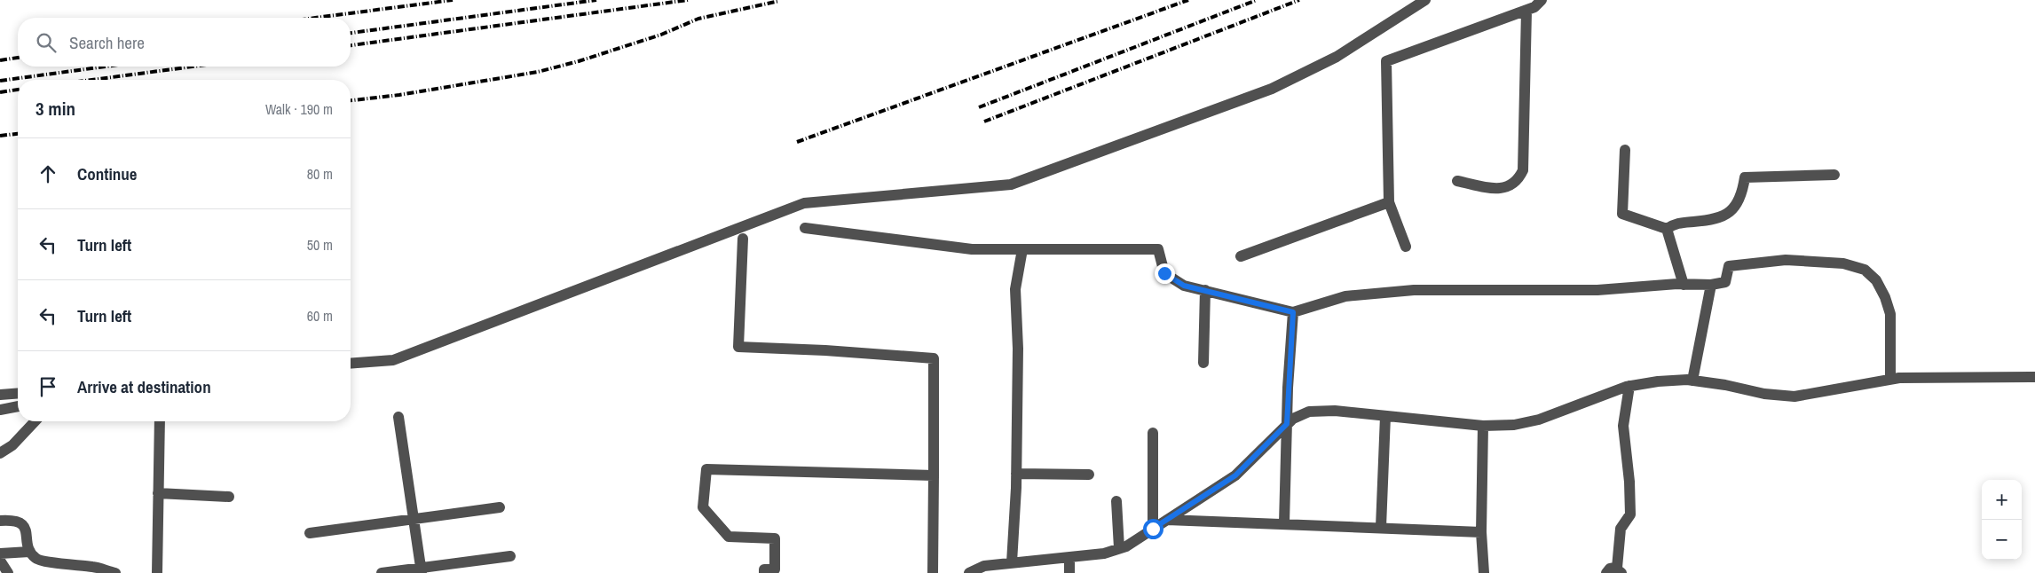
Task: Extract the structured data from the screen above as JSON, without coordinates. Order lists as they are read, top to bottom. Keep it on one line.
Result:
{"page":{"search":"Search here","heading":["3 min","Walk · 190 m"],"list":[["Continue","80 m"],["Turn left","50 m"],["Turn left","60 m"],"Arrive at destination"],"map_buttons":["+","−"]}}
